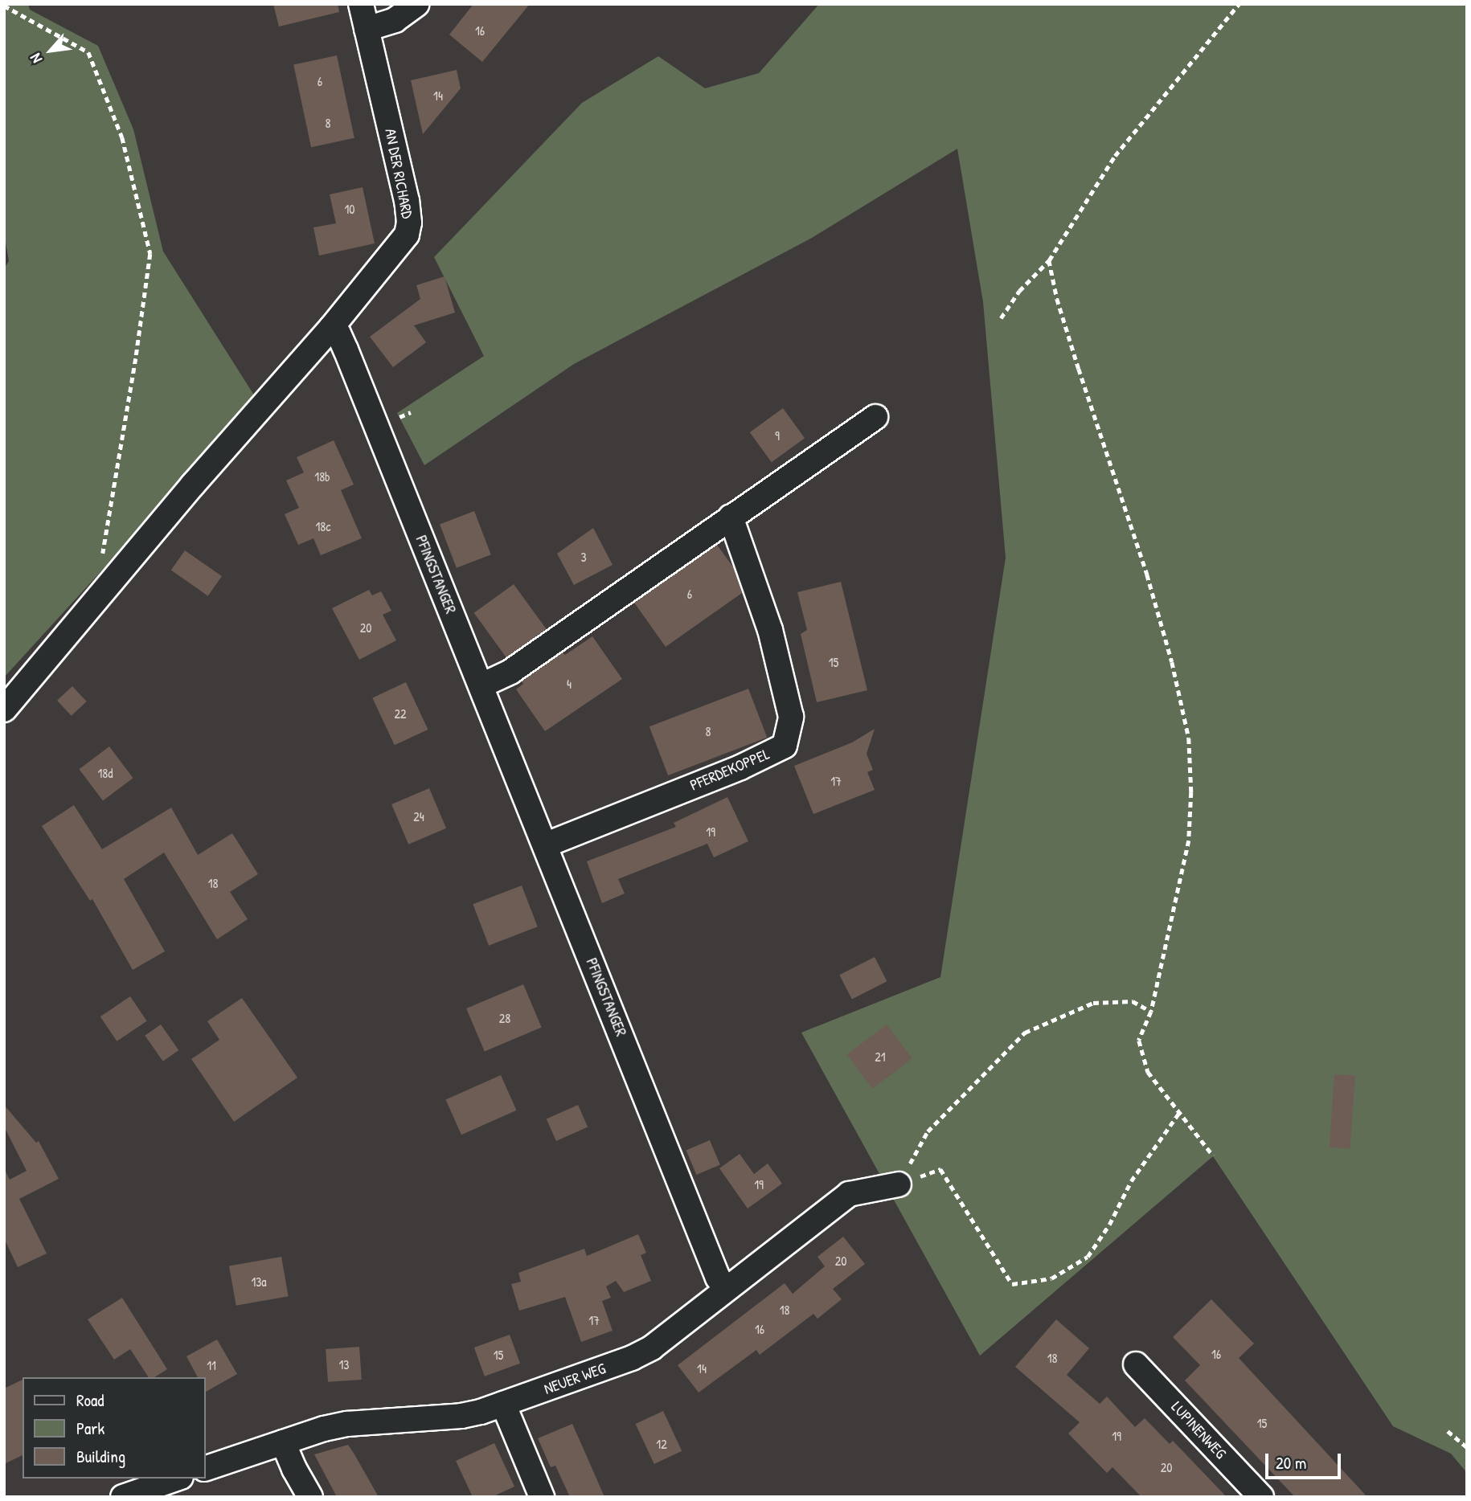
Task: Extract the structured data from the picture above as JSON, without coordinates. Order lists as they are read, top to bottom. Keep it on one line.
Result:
{"streets":{"street":["AN DER RICHARD","PFINGSTANGER","PFERDEKOPPEL","NEUER WEG","LUPINENWEG"]},"crossings":[["AN DER RICHARD","PFINGSTANGER"],["PFINGSTANGER","PFERDEKOPPEL"],["PFINGSTANGER","NEUER WEG"]],"house_numbers":["16","6","14","8","10","9","18b","18c","3","6","20","15","4","22","8","18d","17","24","19","18","28","21","19","20","13a","18","17","16","16","15","18","13","11","14","15","19","12","20"],"legend":["Road","Park","Building"],"scale_bar":"20 m","north":"bottom left"}
